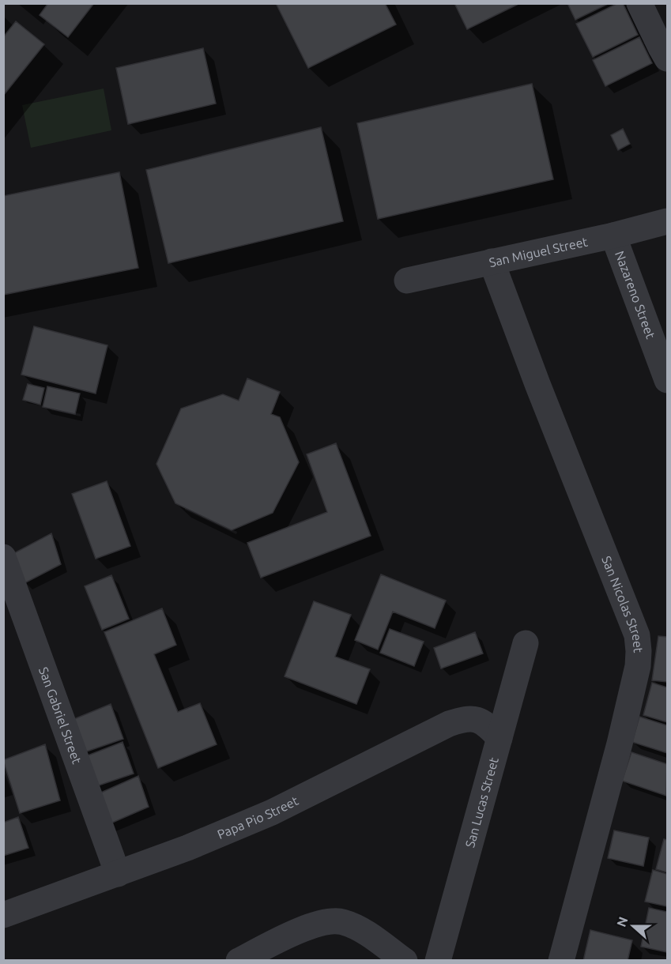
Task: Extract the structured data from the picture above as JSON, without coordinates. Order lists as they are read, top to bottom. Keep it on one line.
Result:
{"streets":{"street":["San Miguel Street","Nazareno Street","San Nicolas Street","San Gabriel Street","San Lucas Street","Papa Pio Street"]},"crossings":[["San Miguel Street","Nazareno Street"],["San Miguel Street","San Nicolas Street"],["San Gabriel Street","Papa Pio Street"],["San Lucas Street","Papa Pio Street"]],"north":"left"}
